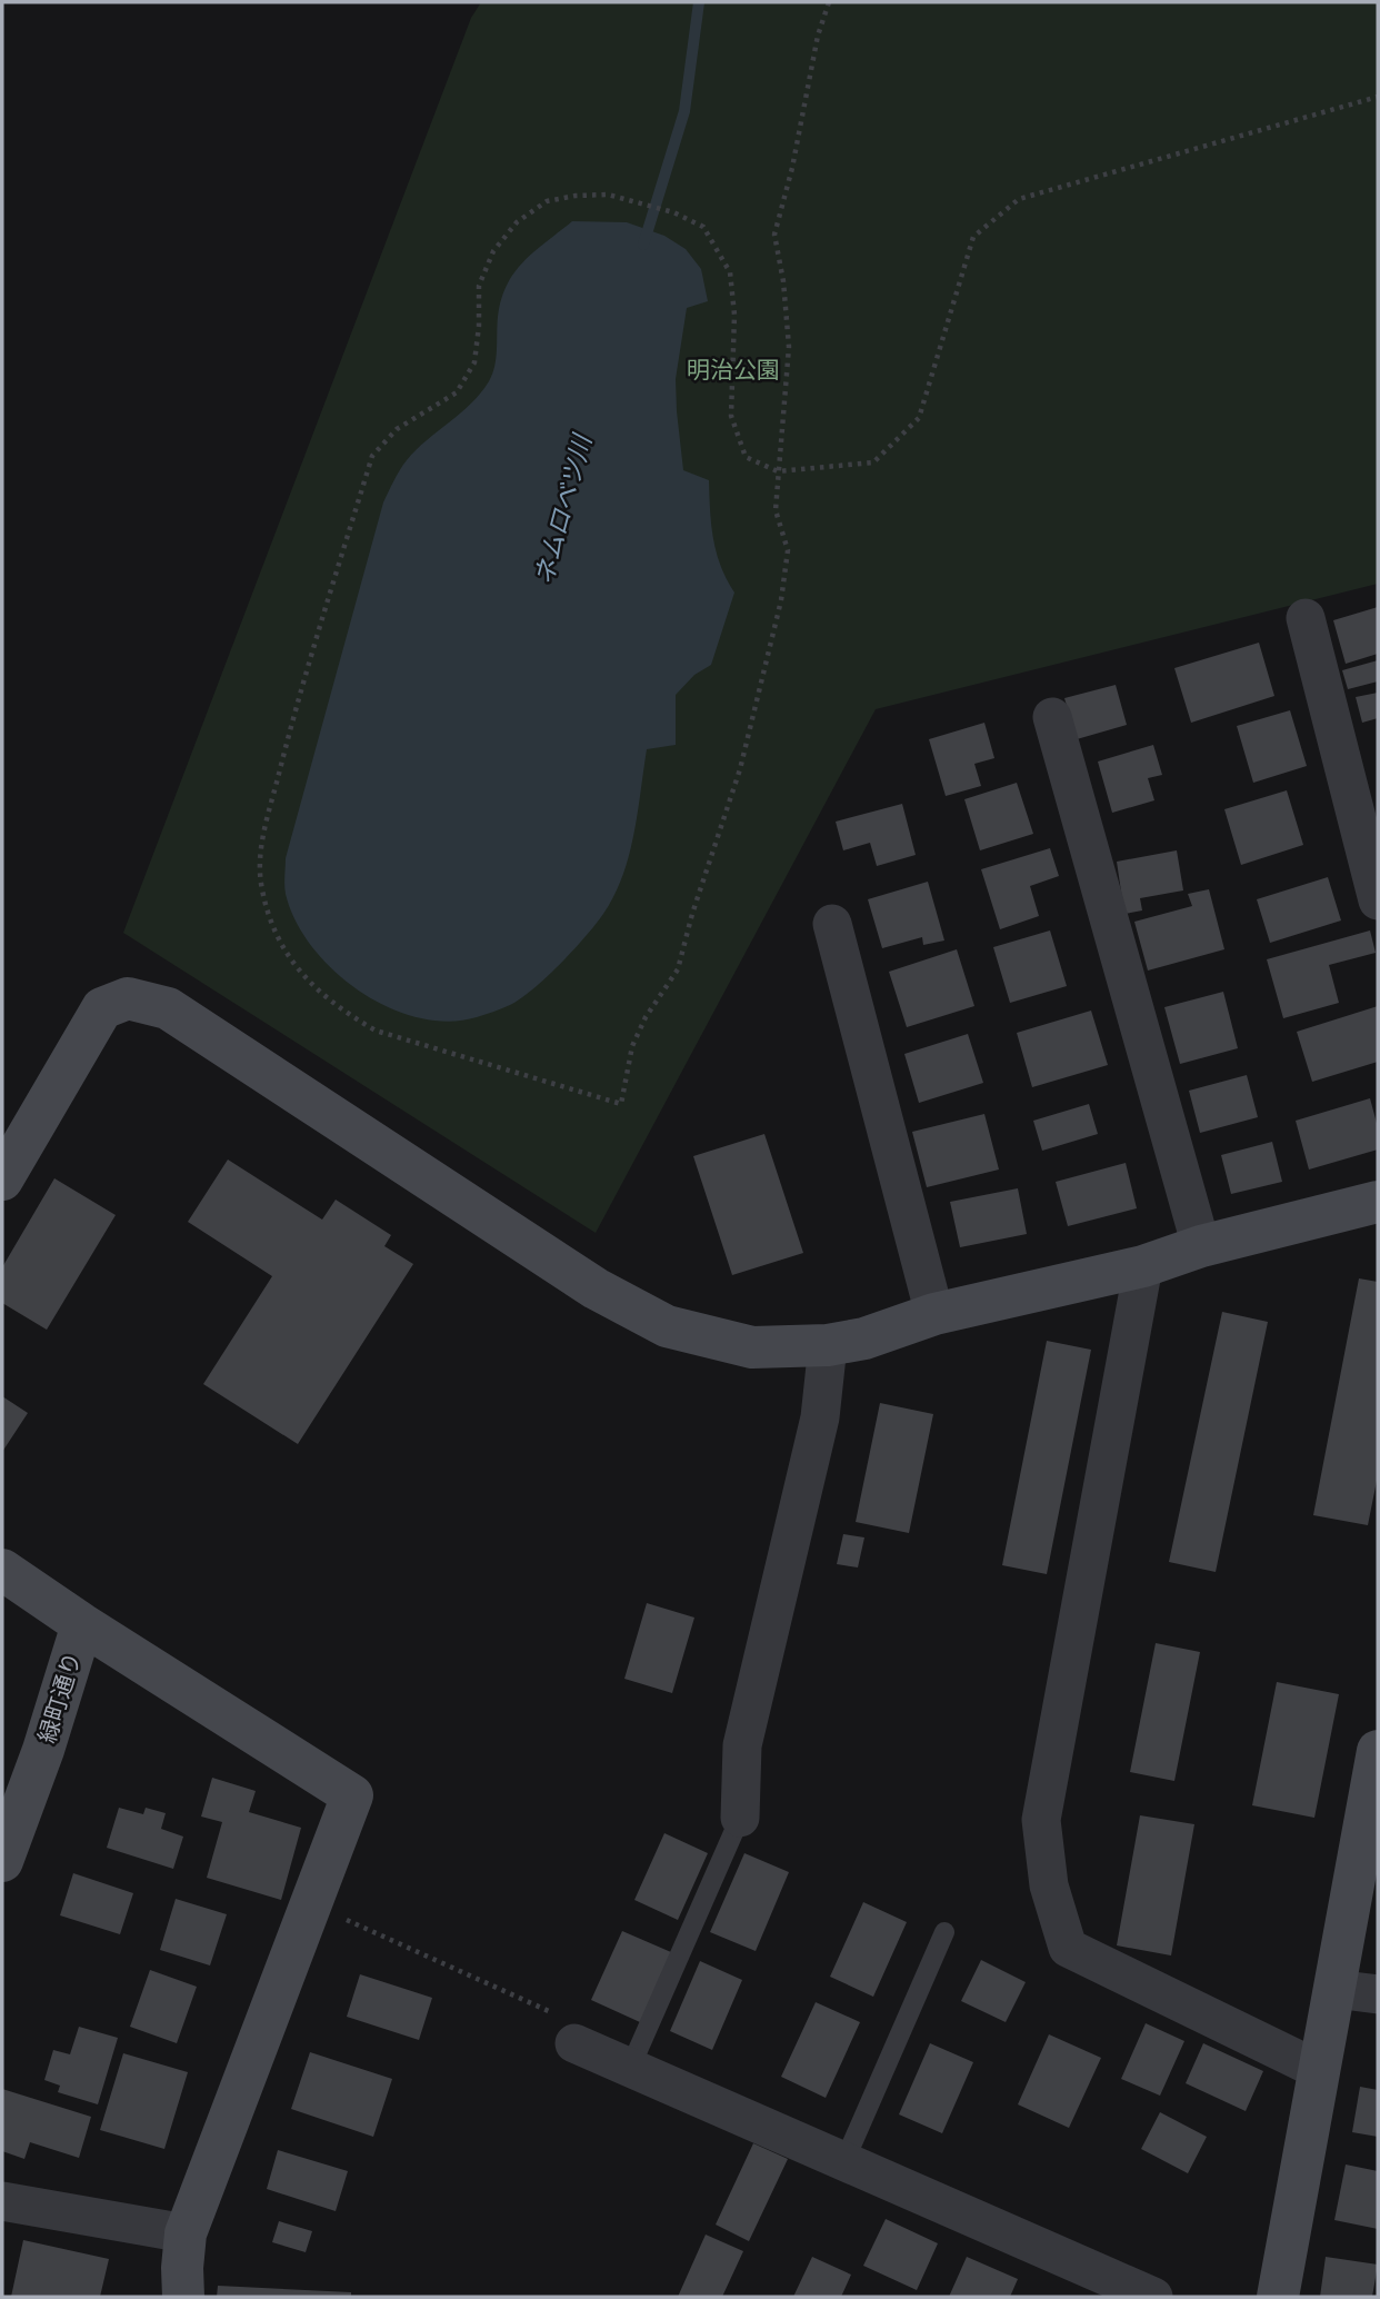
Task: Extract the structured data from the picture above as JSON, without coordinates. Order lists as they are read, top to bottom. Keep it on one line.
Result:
{"streets":{"street":["緑町通り"]},"water":["ネムロベツ川"],"parks":["明治公園"]}
